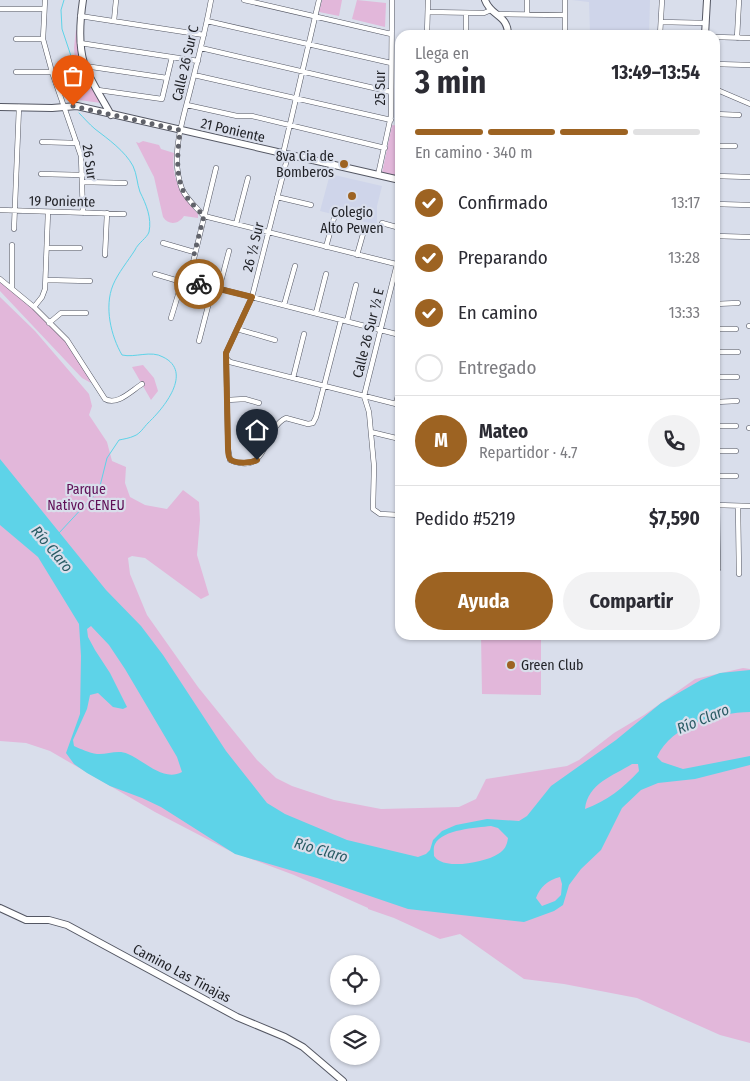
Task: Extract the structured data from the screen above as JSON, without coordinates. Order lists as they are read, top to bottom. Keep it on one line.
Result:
{"streets":{"street":["Calle 26 Sur C","25 Sur","21 Poniente","26 Sur","19 Poniente","26 ½ Sur","Calle 26 Sur ½ E","Camino Las Tinajas"]},"crossings":[["Calle 26 Sur C","21 Poniente"],["25 Sur","21 Poniente"],["21 Poniente","26 Sur"],["21 Poniente","26 ½ Sur"],["26 Sur","19 Poniente"]],"water":["Río Claro"],"parks":["Parque Nativo CENEU"],"places":["8va Cia de Bomberos","Colegio Alto Pewen","Green Club"],"page":{"heading":["3 min","Llega en","13:49–13:54"],"panel":["Mateo","Repartidor · 4.7","Pedido #5219","$7,590"],"bar":"En camino · 340 m","list":[["Confirmado","13:17"],["Preparando","13:28"],["En camino","13:33"],"Entregado"],"round":"M","buttons":["Ayuda","Compartir"]}}
